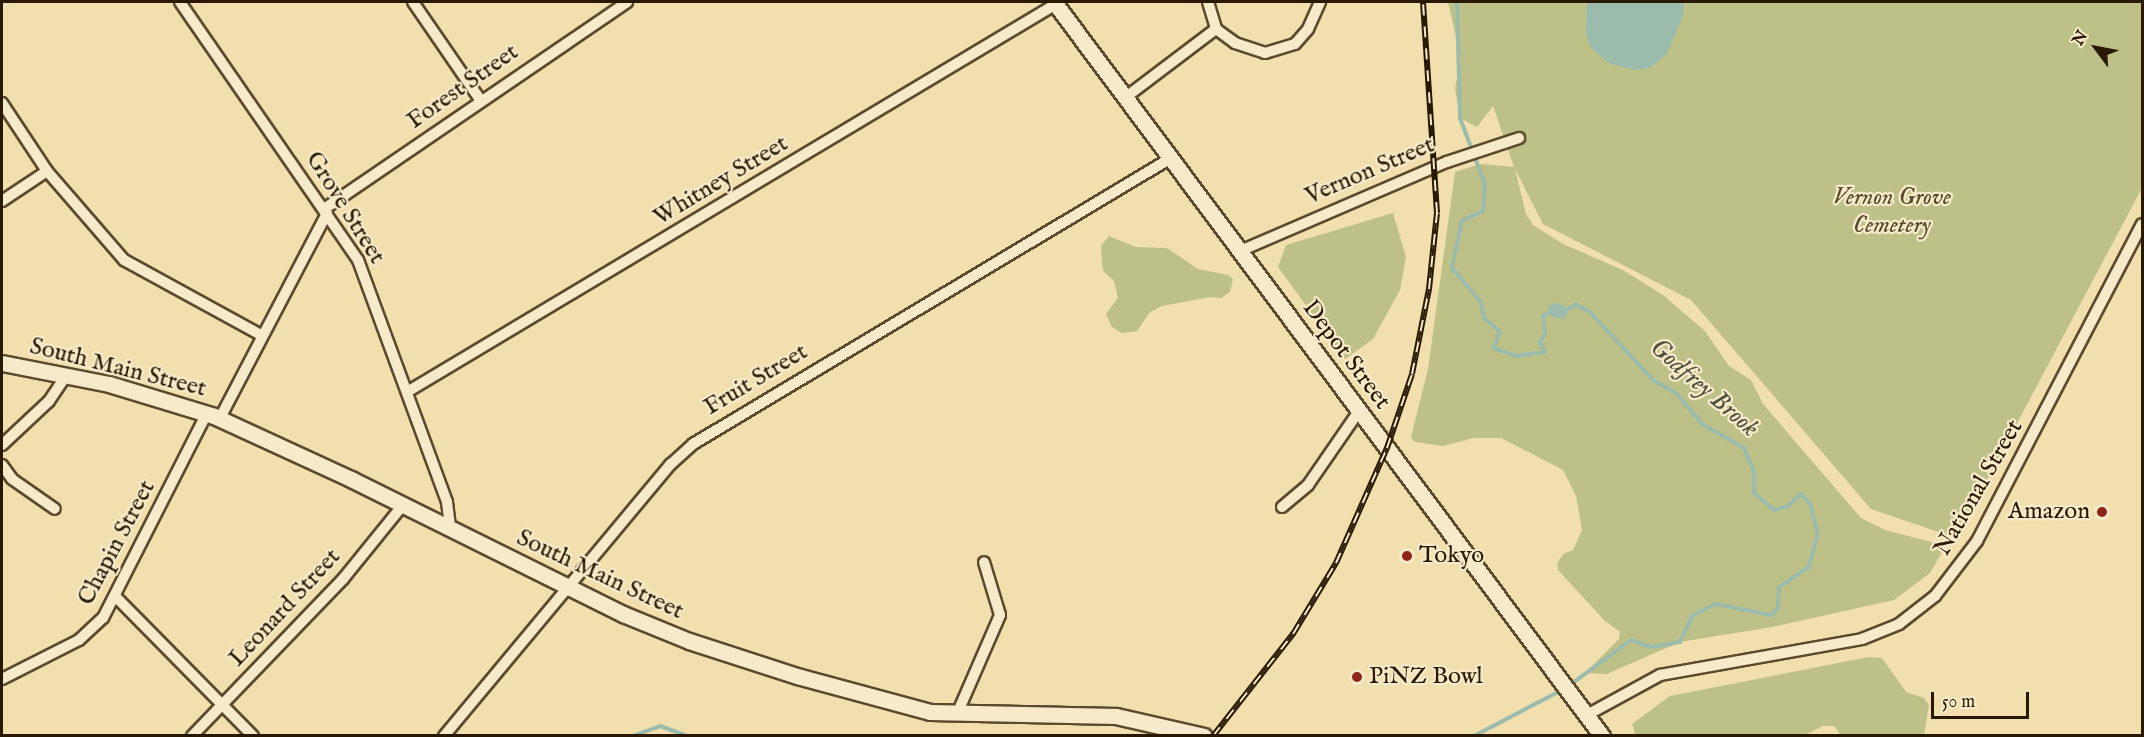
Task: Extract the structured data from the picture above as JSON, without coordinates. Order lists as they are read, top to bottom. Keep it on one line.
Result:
{"streets":{"main road":["Depot Street","South Main Street"],"street":["Forest Street","Vernon Street","Whitney Street","Grove Street","Fruit Street","National Street","Chapin Street","Leonard Street"]},"crossings":[["Forest Street","Grove Street"],["Forest Street","South Main Street"],["Forest Street","Chapin Street"],["Vernon Street","Depot Street"],["Whitney Street","Grove Street"],["Whitney Street","Depot Street"],["Grove Street","South Main Street"],["Depot Street","Fruit Street"],["Depot Street","National Street"],["South Main Street","Fruit Street"],["South Main Street","Chapin Street"],["South Main Street","Leonard Street"]],"water":["Godfrey Brook"],"parks":["Vernon Grove Cemetery"],"places":["Amazon","Tokyo","PiNZ Bowl"],"scale_bar":"50 m","north":"top left"}
